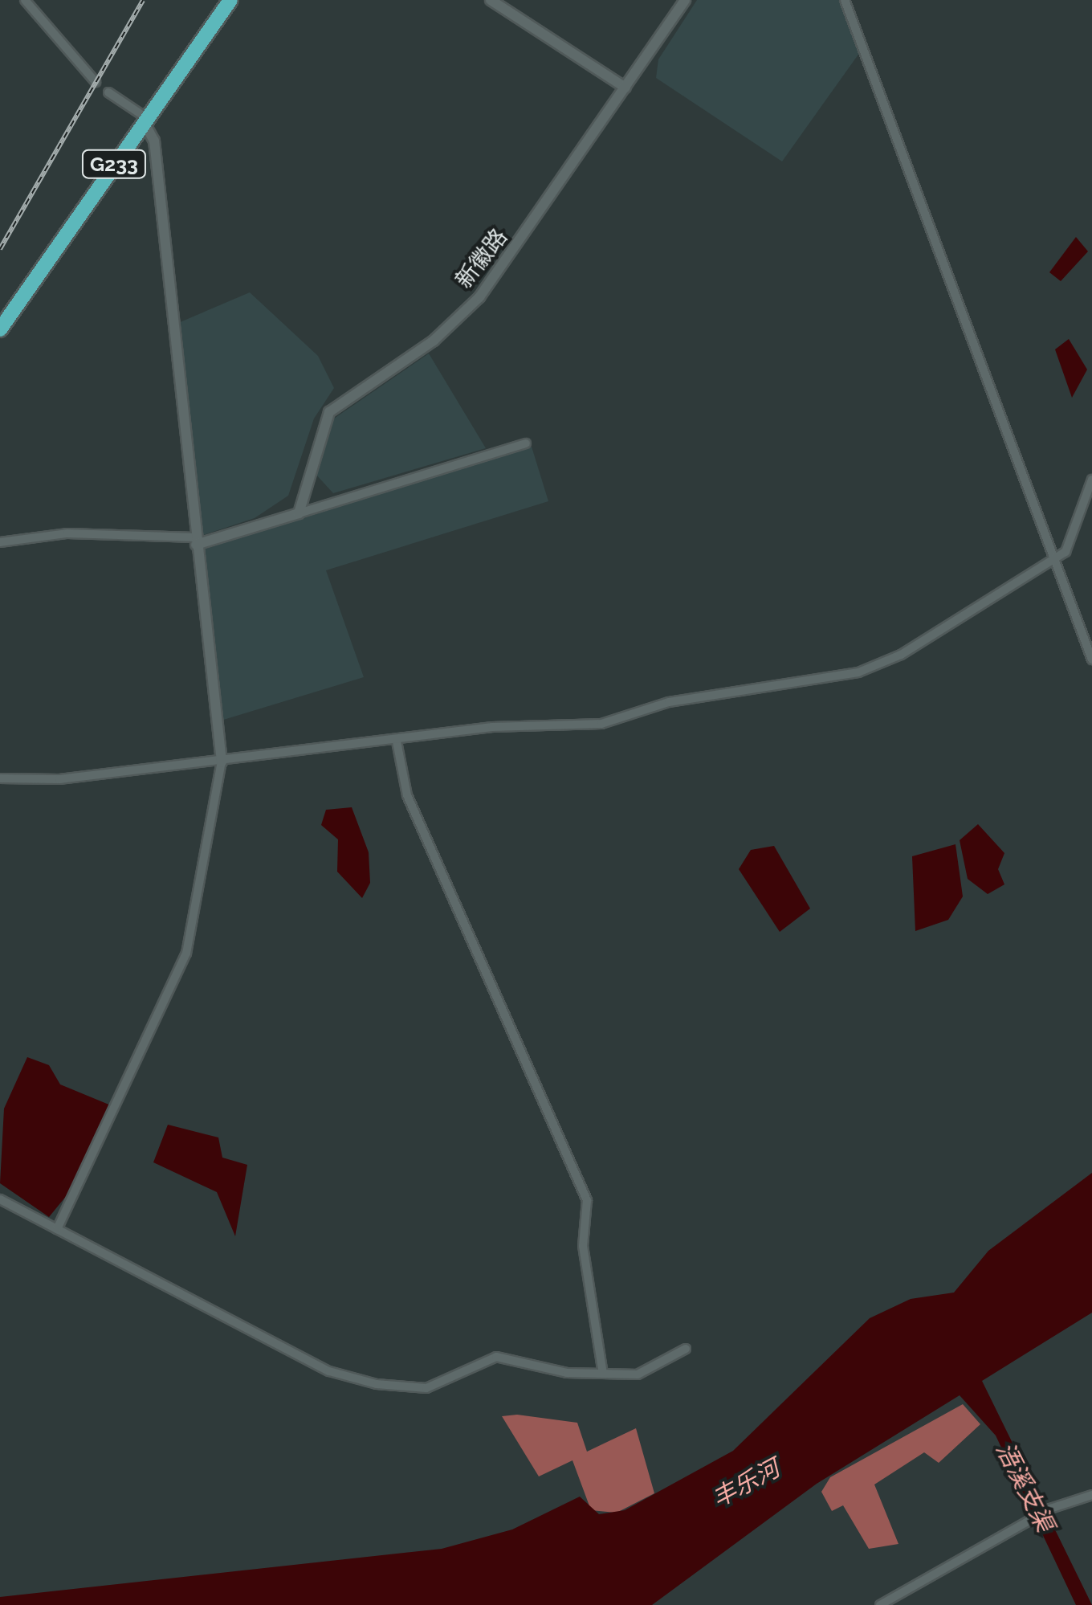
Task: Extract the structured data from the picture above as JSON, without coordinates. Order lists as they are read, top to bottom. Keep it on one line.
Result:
{"streets":{"highway":["G233"],"street":["新徽路"]},"water":["丰乐河","浯溪支渠"]}
